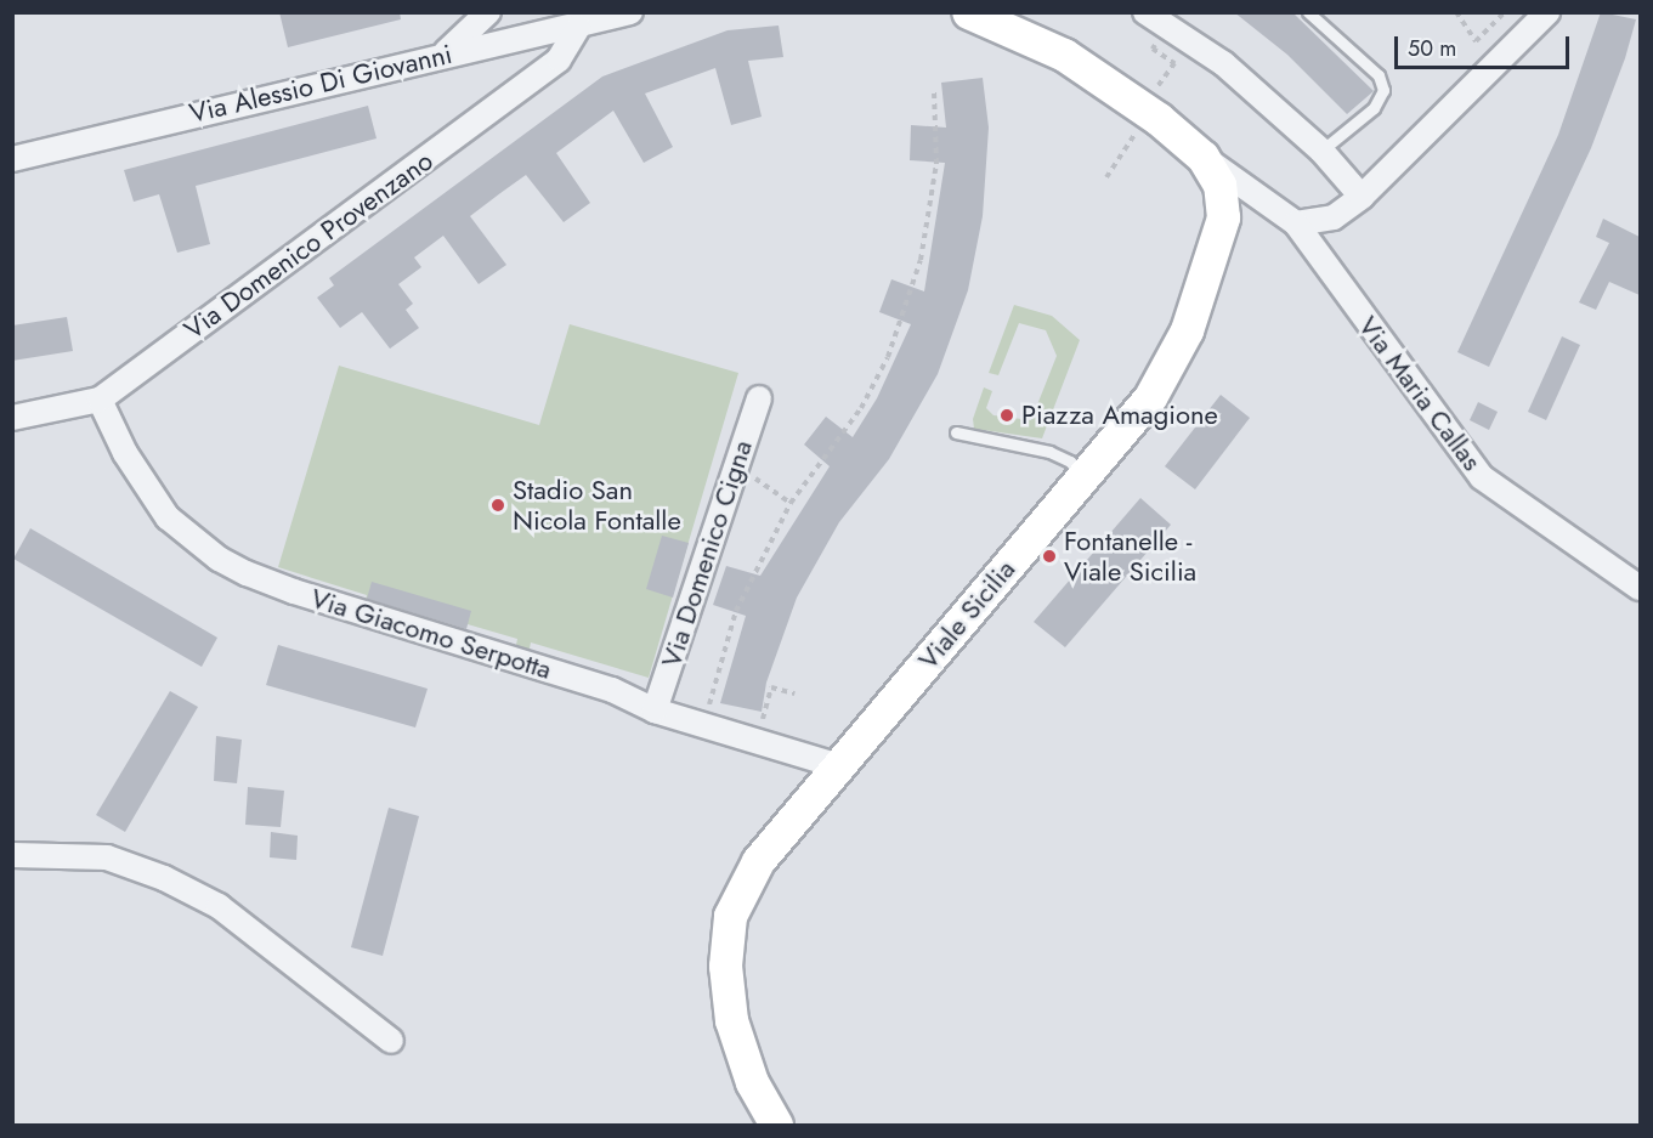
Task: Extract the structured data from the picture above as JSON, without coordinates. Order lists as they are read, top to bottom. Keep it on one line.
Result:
{"streets":{"street":["Via Alessio Di Giovanni","Via Domenico Provenzano","Via Maria Callas","Via Domenico Cigna","Viale Sicilia","Via Giacomo Serpotta"]},"crossings":[["Via Alessio Di Giovanni","Via Domenico Provenzano"],["Via Domenico Provenzano","Via Giacomo Serpotta"],["Via Maria Callas","Viale Sicilia"],["Via Domenico Cigna","Via Giacomo Serpotta"],["Viale Sicilia","Via Giacomo Serpotta"]],"places":["Piazza Amagione","Stadio San Nicola Fontalle","Fontanelle - Viale Sicilia"],"scale_bar":"50 m"}
